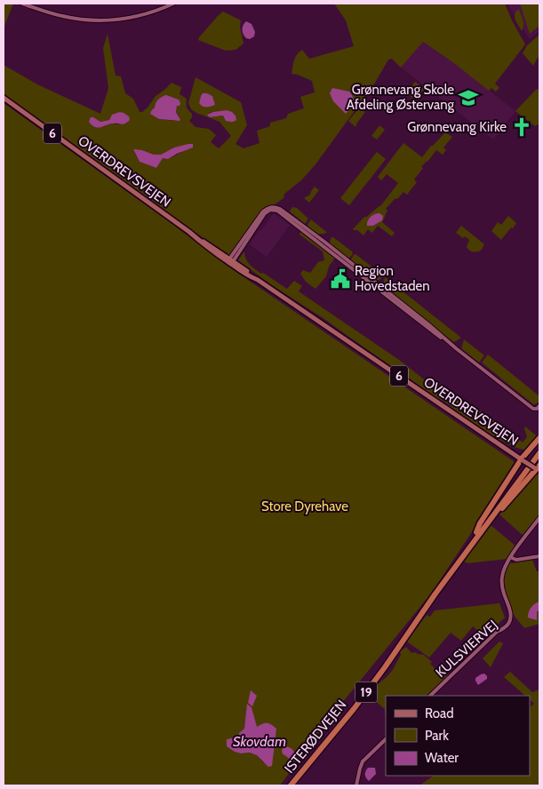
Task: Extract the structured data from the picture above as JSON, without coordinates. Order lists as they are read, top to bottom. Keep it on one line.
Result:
{"streets":{"highway":["19","ISTERØDVEJEN"],"main road":["6","OVERDREVSVEJEN"],"street":["KULSVIERVEJ"]},"water":["Skovdam"],"parks":["Store Dyrehave"],"places":{"school or university":["Grønnevang Skole Afdeling Østervang"],"church":["Grønnevang Kirke"],"public building":["Region Hovedstaden"]},"legend":["Road","Park","Water"]}
